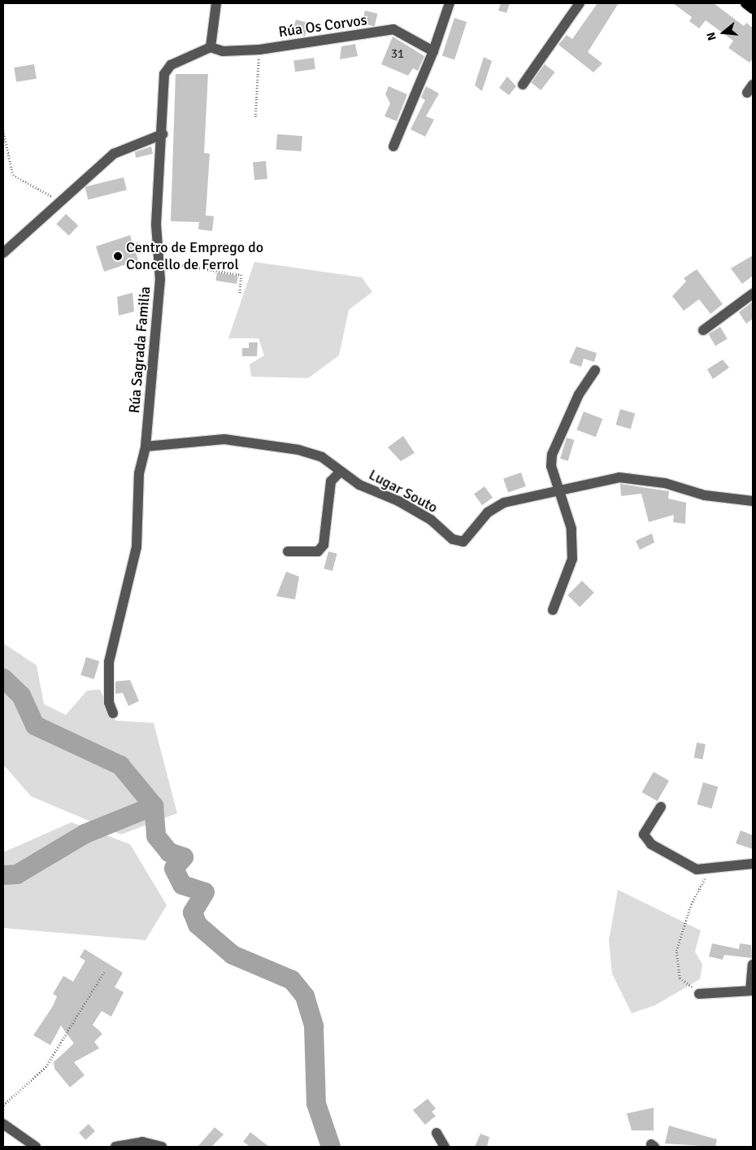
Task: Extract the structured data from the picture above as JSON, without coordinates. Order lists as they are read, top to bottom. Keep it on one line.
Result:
{"streets":{"street":["Rúa Os Corvos","Rúa Sagrada Familia","Lugar Souto"]},"crossings":[["Rúa Os Corvos","Rúa Sagrada Familia"],["Rúa Sagrada Familia","Lugar Souto"]],"places":["Centro de Emprego do Concello de Ferrol"],"house_numbers":["31"],"north":"left"}
